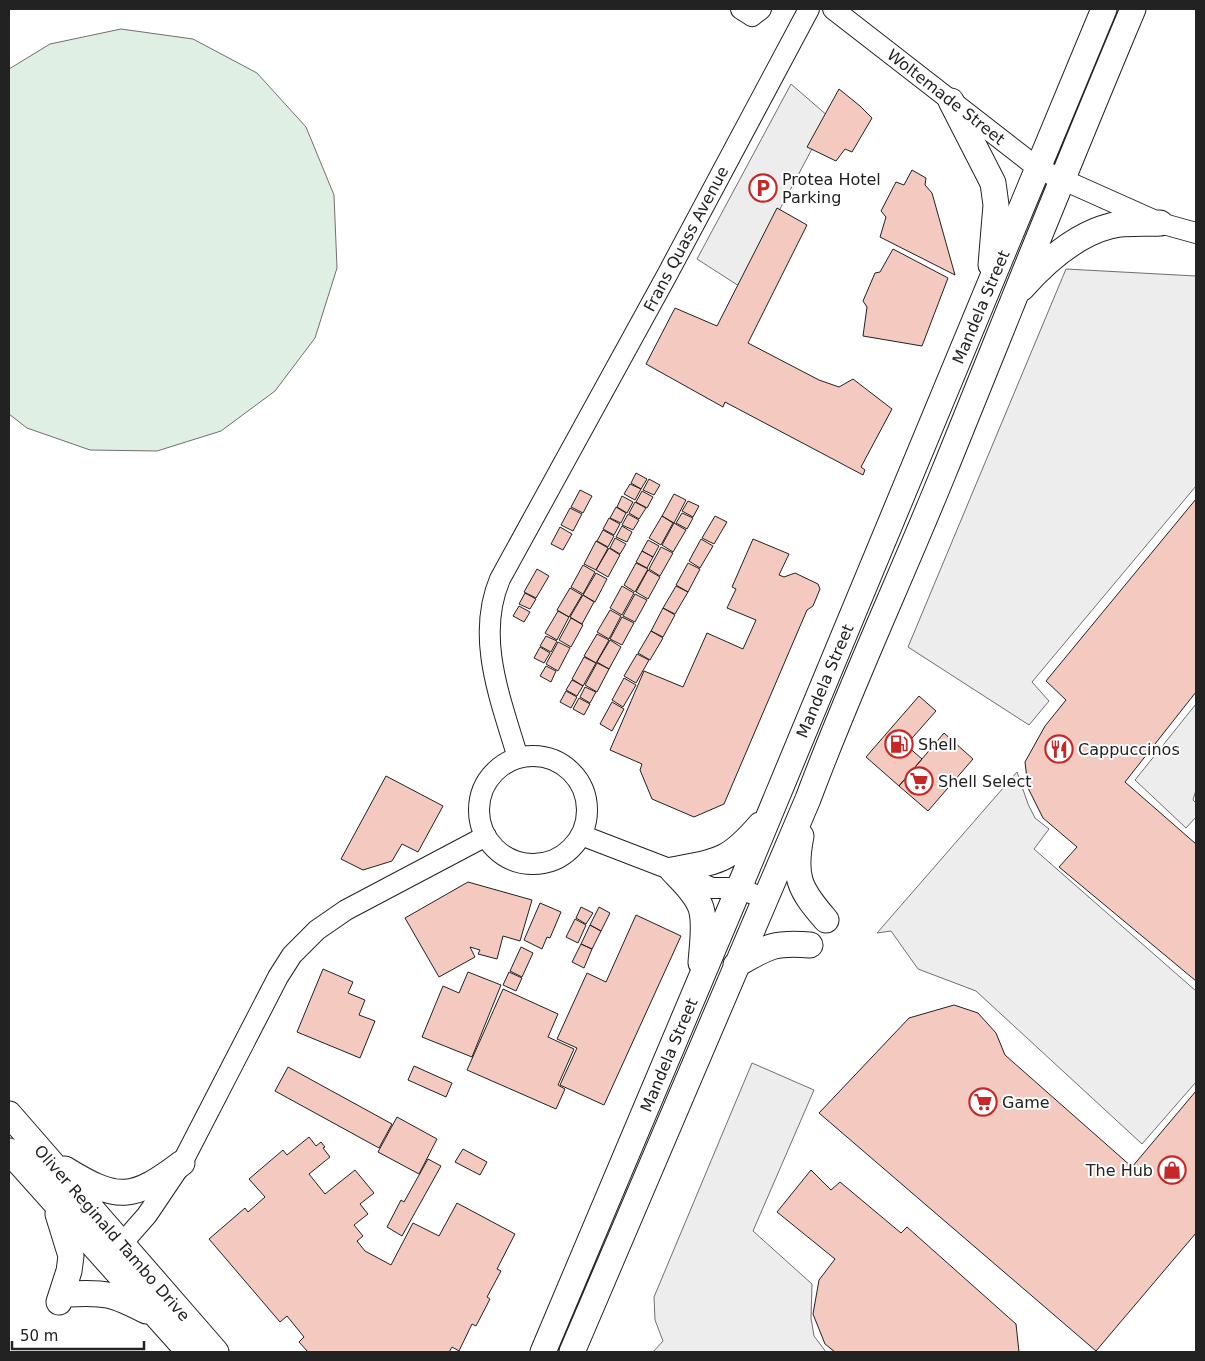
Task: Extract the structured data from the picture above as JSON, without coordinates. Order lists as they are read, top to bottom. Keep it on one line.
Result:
{"streets":{"main road":["Mandela Street","Oliver Reginald Tambo Drive"],"street":["Woltemade Street","Frans Quass Avenue"]},"crossings":[["Woltemade Street","Mandela Street"]],"places":{"parking":["Protea Hotel Parking"],"fuel station":["Shell"],"restaurant":["Cappuccinos"],"supermarket":["Shell Select","Game"],"shop":["The Hub"]},"scale_bar":"50 m"}
